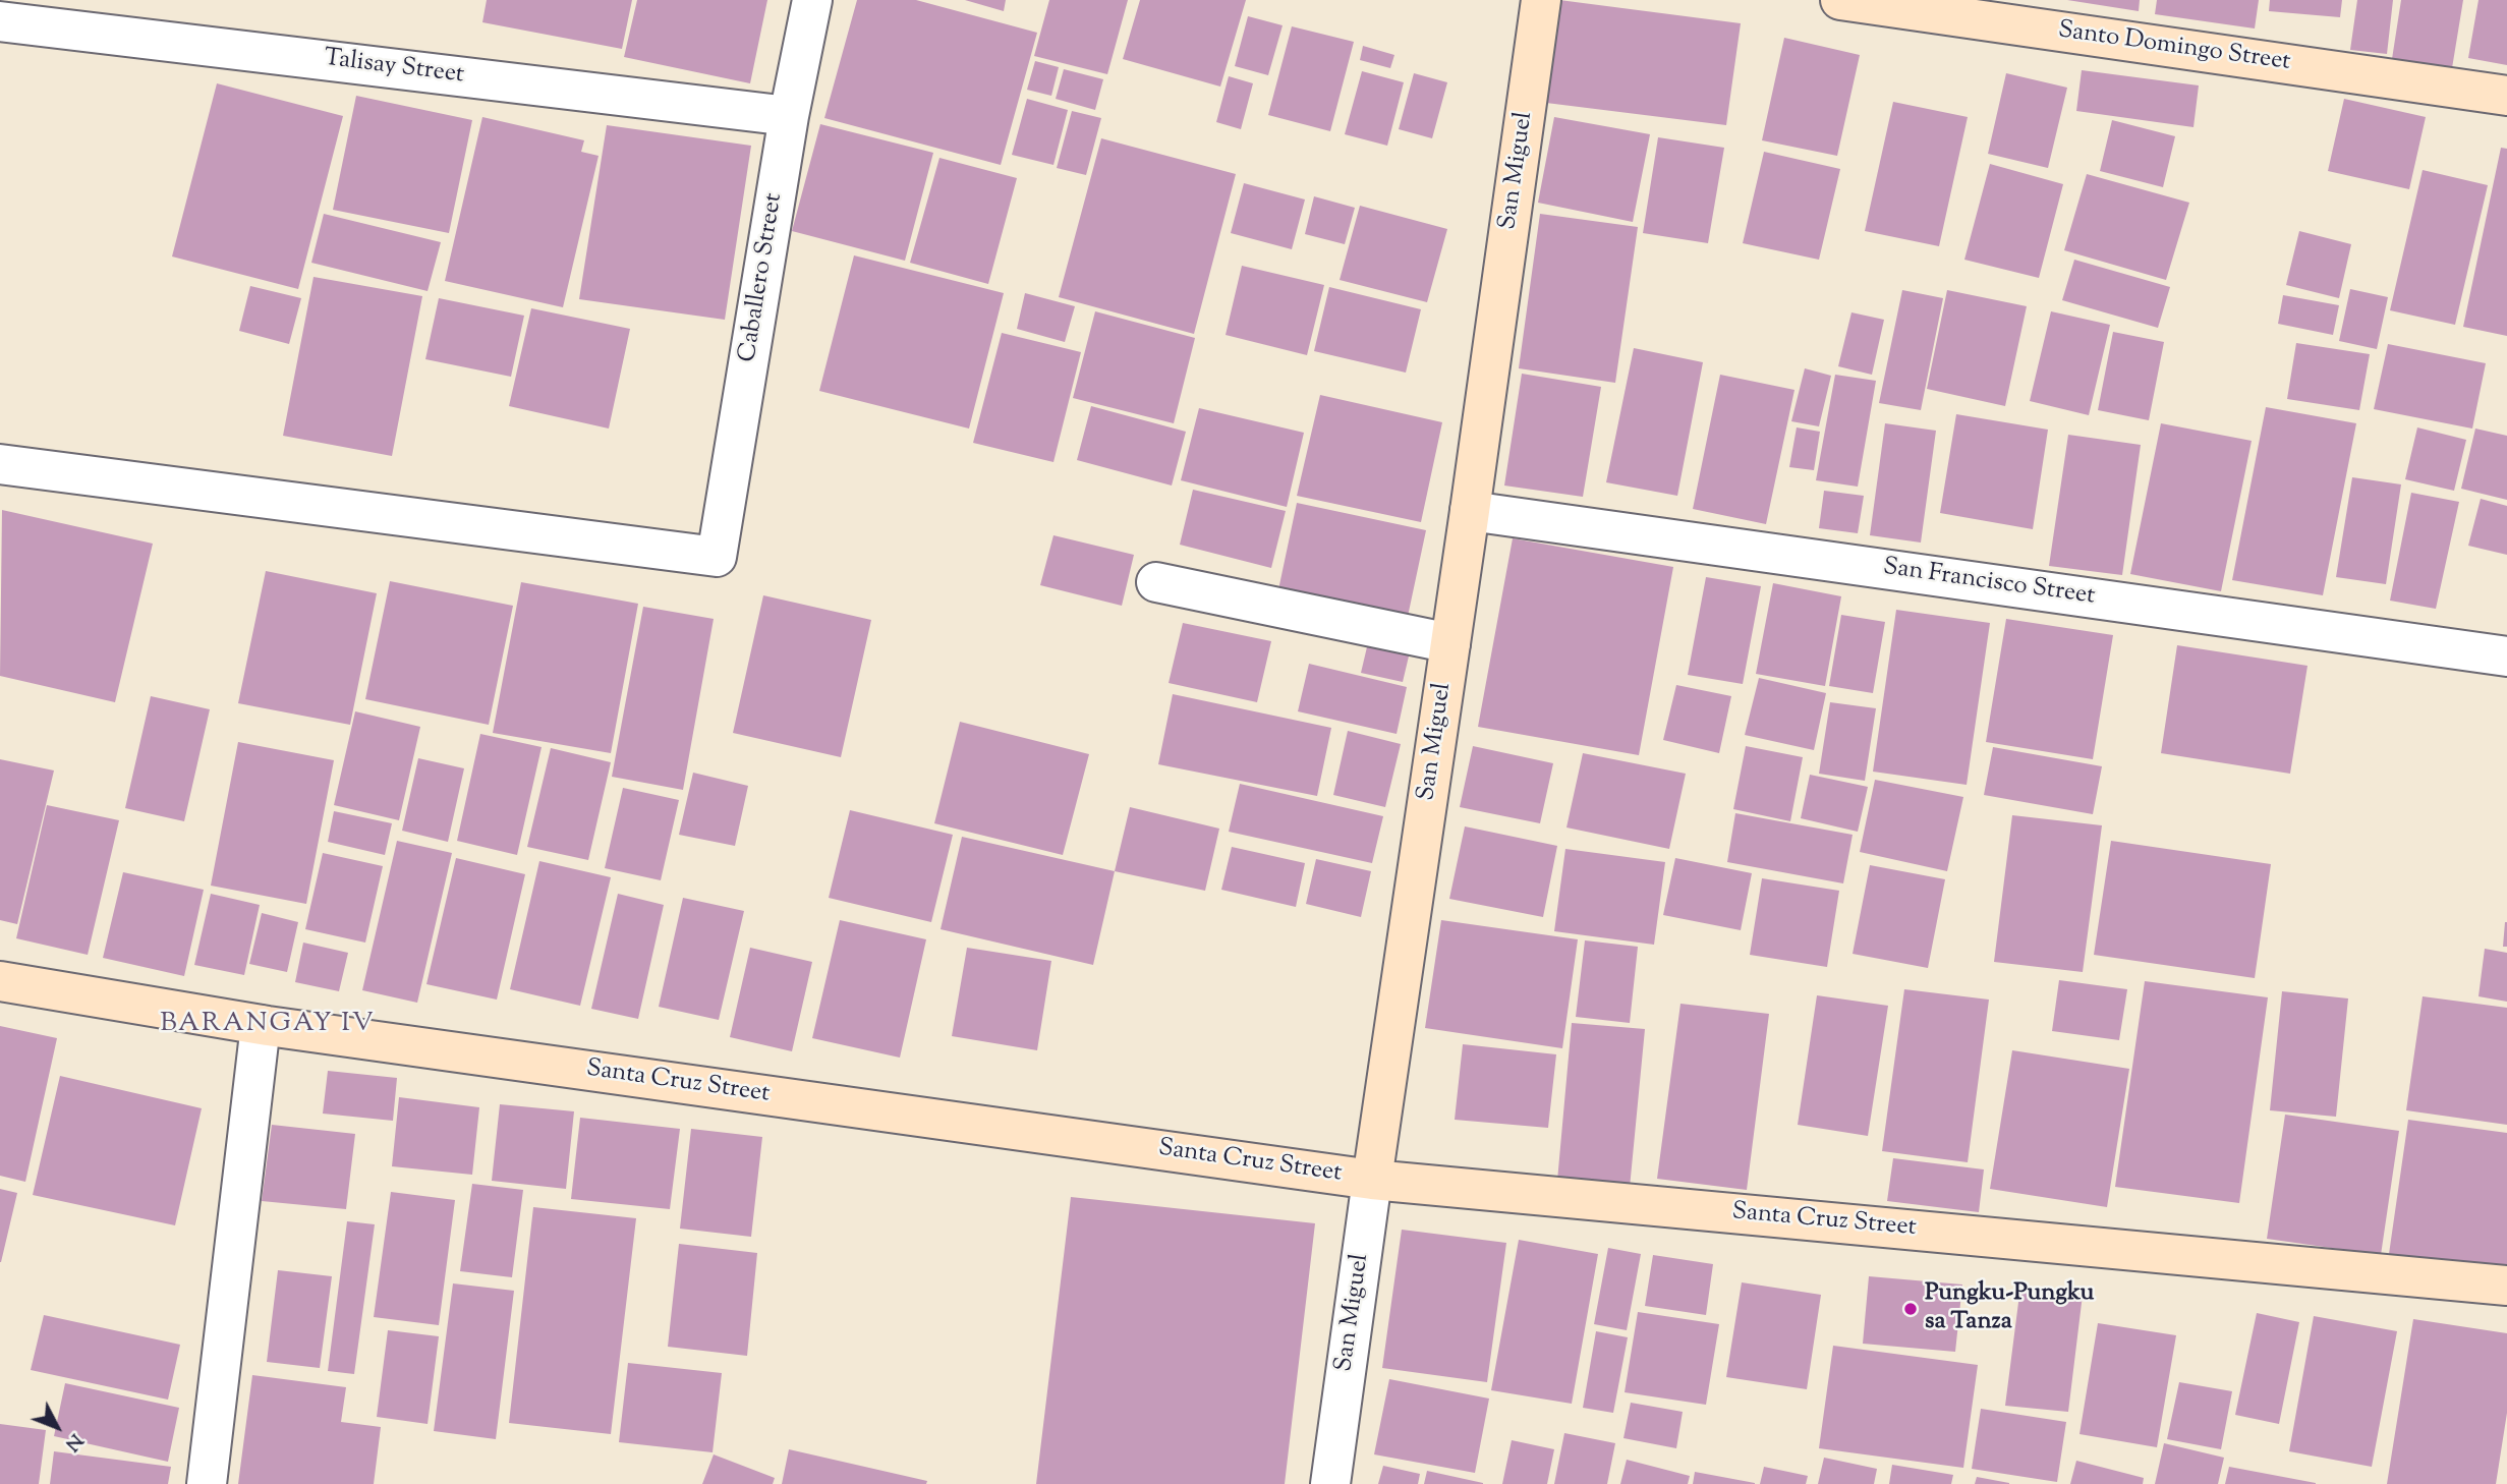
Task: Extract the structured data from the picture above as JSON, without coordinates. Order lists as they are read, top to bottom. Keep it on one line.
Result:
{"streets":{"main road":["Santo Domingo Street","San Miguel","Santa Cruz Street"],"street":["Talisay Street","Caballero Street","San Francisco Street"]},"crossings":[["Talisay Street","Caballero Street"],["San Miguel","San Francisco Street"],["San Miguel","Santa Cruz Street"]],"districts":["BARANGAY IV"],"places":["Pungku-Pungku sa Tanza"],"north":"bottom right"}
